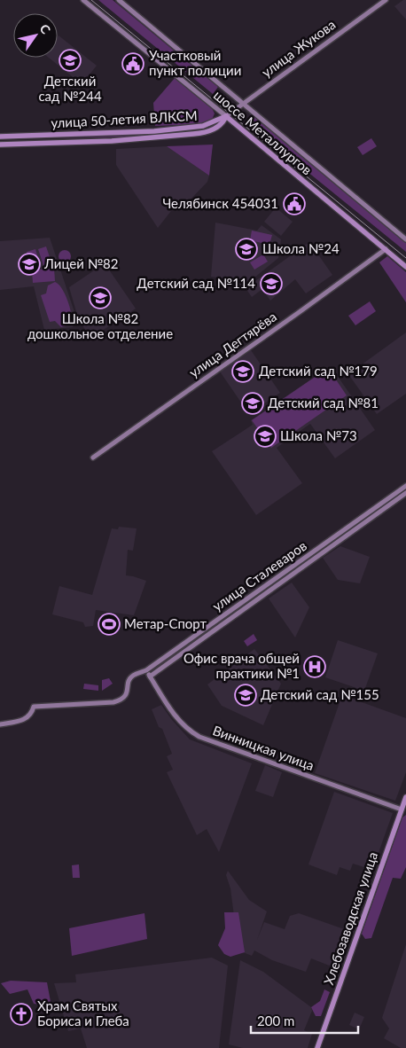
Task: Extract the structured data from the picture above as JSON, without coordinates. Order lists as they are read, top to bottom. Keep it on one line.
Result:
{"streets":{"main road":["улица 50-летия ВЛКСМ","шоссе Металлургов","Хлебозаводская улица"],"street":["улица Жукова","улица Дегтярёва","улица Сталеваров","Винницкая улица"]},"crossings":[["улица Жукова","улица 50-летия ВЛКСМ"],["улица Жукова","шоссе Металлургов"],["улица 50-летия ВЛКСМ","шоссе Металлургов"],["шоссе Металлургов","улица Дегтярёва"],["улица Сталеваров","Винницкая улица"],["Винницкая улица","Хлебозаводская улица"]],"places":{"school or university":["Детский сад №244","Школа №24","Лицей №82","Детский сад №114","Школа №82 дошкольное отделение","Детский сад №179","Детский сад №81","Школа №73","Детский сад №155"],"public building":["Участковый пункт полиции","Челябинск 454031"],"sports":["Метар-Спорт"],"hospital":["Офис врача общей практики №1"],"church":["Храм Святых Бориса и Глеба"]},"scale_bar":"200 m","north":"top right"}
